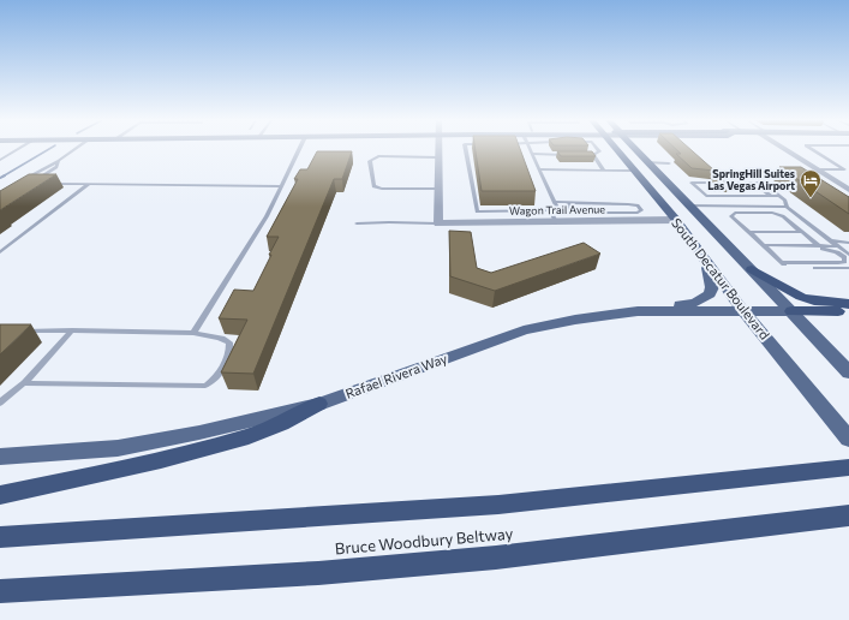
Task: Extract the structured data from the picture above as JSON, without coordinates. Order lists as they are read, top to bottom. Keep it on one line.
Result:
{"streets":{"highway":["Bruce Woodbury Beltway"],"main road":["South Decatur Boulevard","Rafael Rivera Way"],"street":["Wagon Trail Avenue"]},"crossings":[["Wagon Trail Avenue","South Decatur Boulevard"],["South Decatur Boulevard","Rafael Rivera Way"]],"places":{"hotel":["SpringHill Suites Las Vegas Airport"]}}
